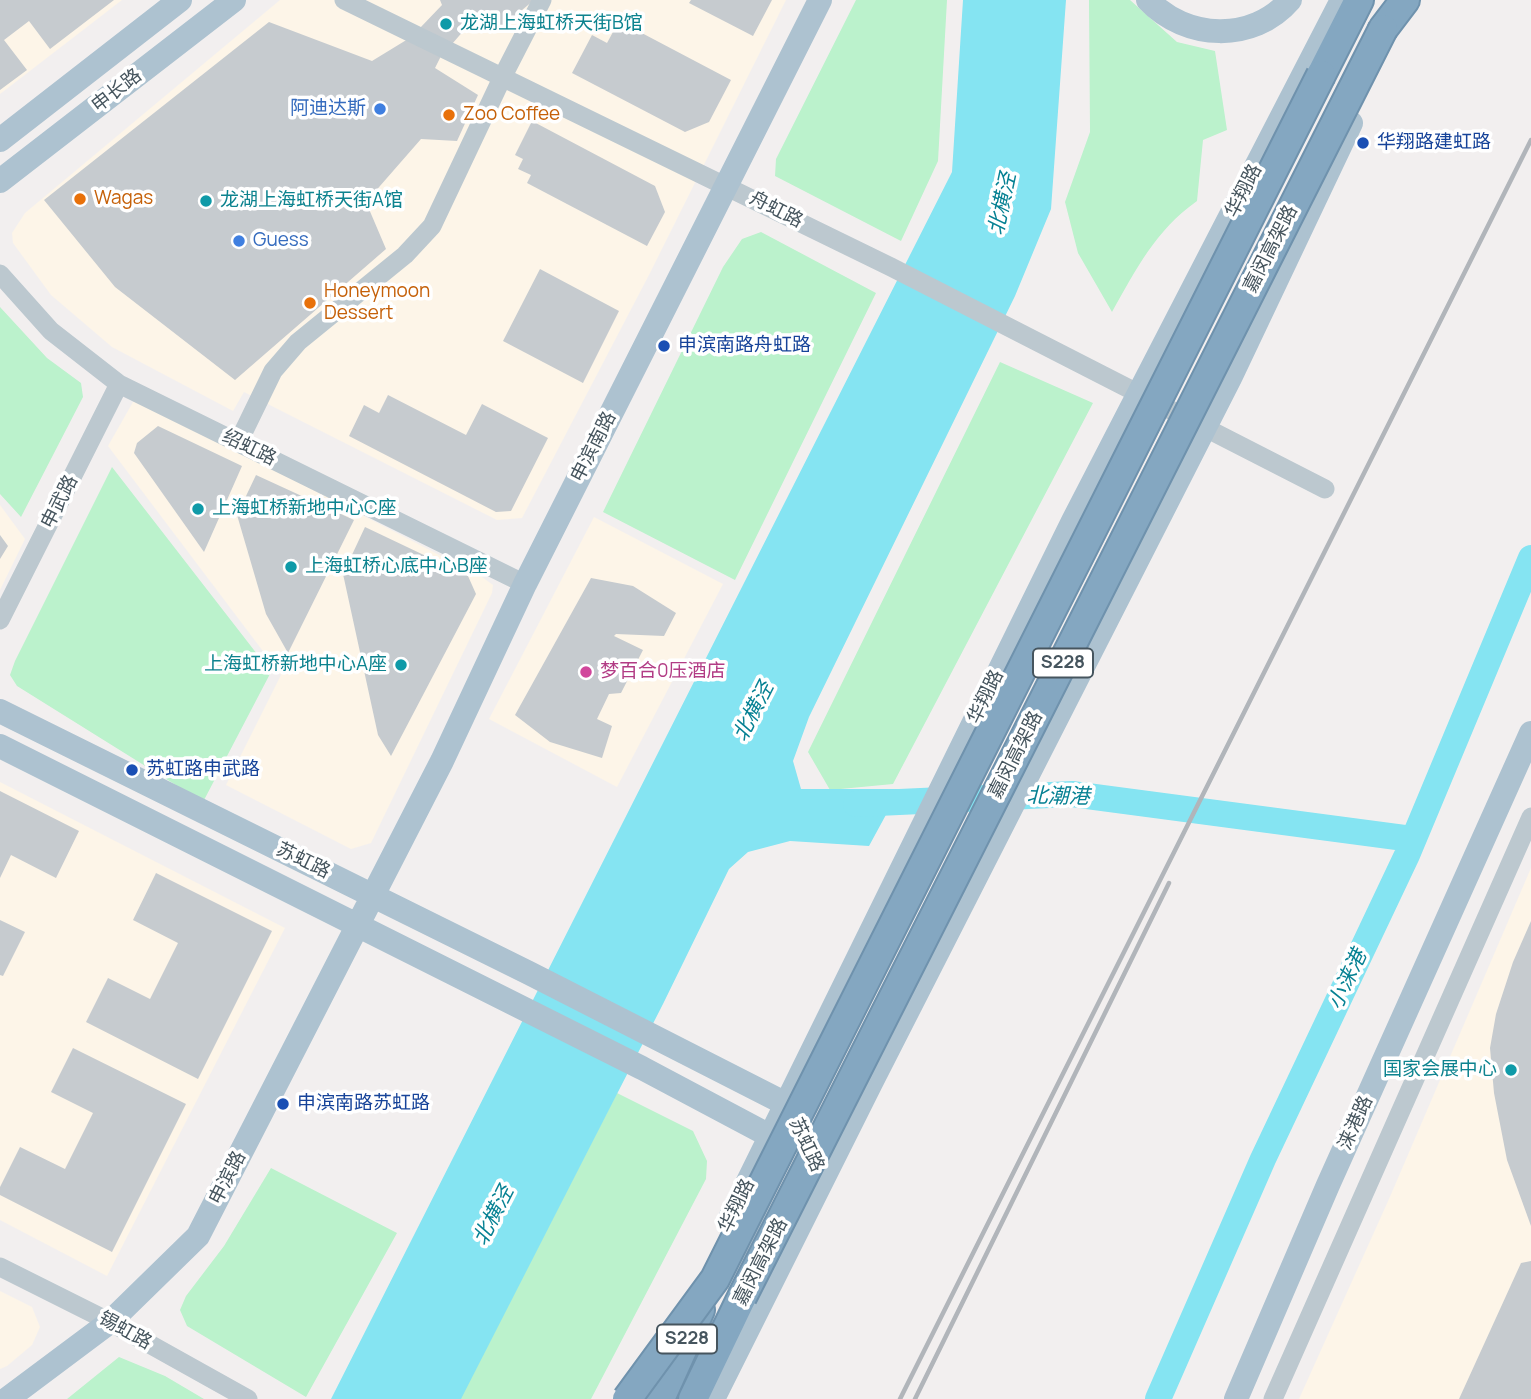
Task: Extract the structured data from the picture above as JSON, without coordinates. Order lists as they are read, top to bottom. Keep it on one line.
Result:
{"streets":{"highway":["嘉闵高架路","S228"],"main road":["申长路","华翔路","申滨南路","苏虹路","涞港路","申滨路"],"street":["舟虹路","绍虹路","申武路","锡虹路"]},"crossings":[["华翔路","舟虹路"],["华翔路","苏虹路"],["舟虹路","申滨南路"],["申滨南路","绍虹路"],["申滨南路","苏虹路"],["申滨南路","申滨路"],["绍虹路","申武路"],["苏虹路","申滨路"],["申滨路","锡虹路"]],"water":["北横泾","北潮港","小涞港"],"places":["龙湖上海虹桥天街B馆","阿迪达斯","Zoo Coffee","华翔路建虹路","Wagas","龙湖上海虹桥天街A馆","Guess","Honeymoon Dessert","申滨南路舟虹路","上海虹桥新地中心C座","上海虹桥心底中心B座","上海虹桥新地中心A座","梦百合0压酒店","苏虹路申武路","国家会展中心","申滨南路苏虹路"]}
